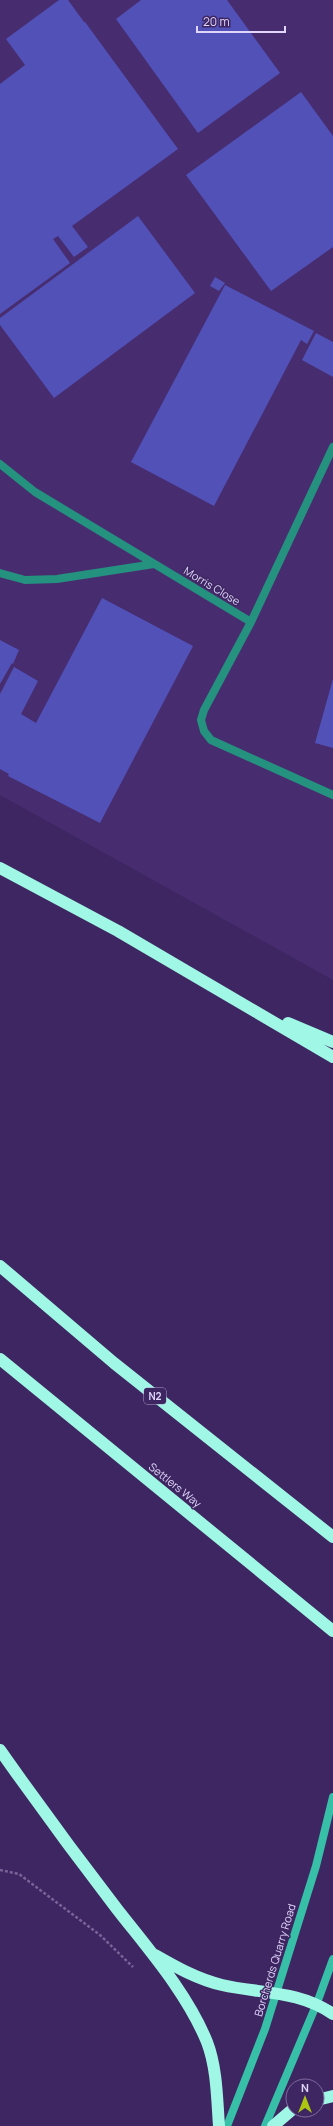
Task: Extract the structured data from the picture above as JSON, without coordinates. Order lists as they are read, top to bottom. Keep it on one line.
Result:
{"streets":{"highway":["N2","Settlers Way"],"main road":["Borcherds Quarry Road"],"lane":["Morris Close"]},"scale_bar":"20 m","north":"top"}
